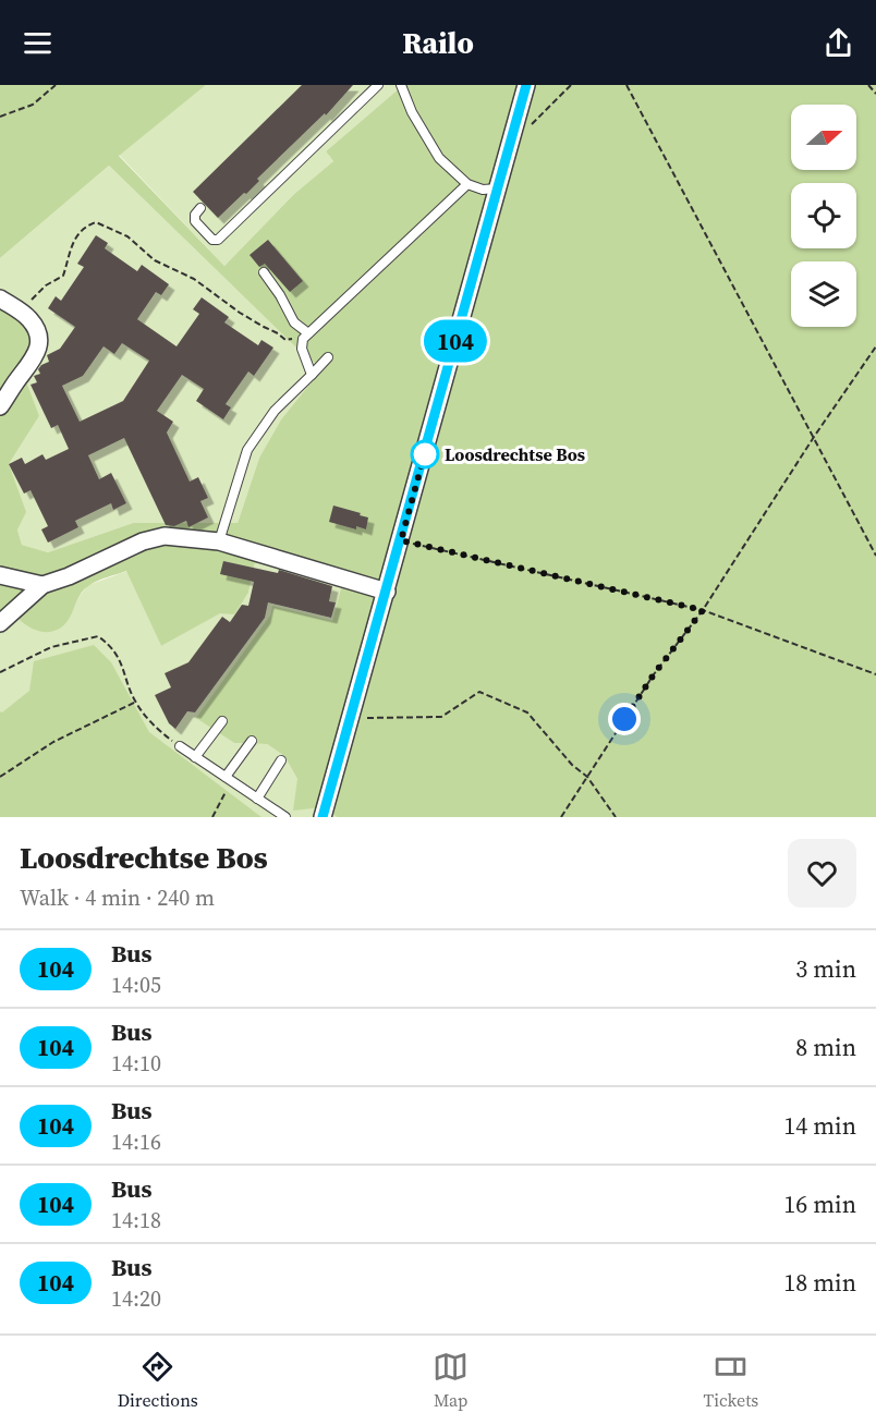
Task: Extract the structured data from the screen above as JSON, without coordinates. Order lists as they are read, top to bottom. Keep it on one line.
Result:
{"places":["Loosdrechtse Bos"],"lines":["bus line 104"],"north":"right","page":{"header":"Railo","on_map":"104","heading":["Loosdrechtse Bos","Walk · 4 min · 240 m"],"list":[{"mark":"104","name":"Bus","note":"14:05","value":"3 min"},{"mark":"104","name":"Bus","note":"14:10","value":"8 min"},{"mark":"104","name":"Bus","note":"14:16","value":"14 min"},{"mark":"104","name":"Bus","note":"14:18","value":"16 min"},{"mark":"104","name":"Bus","note":"14:20","value":"18 min"}],"tabs":["Directions","Map","Tickets"]}}
